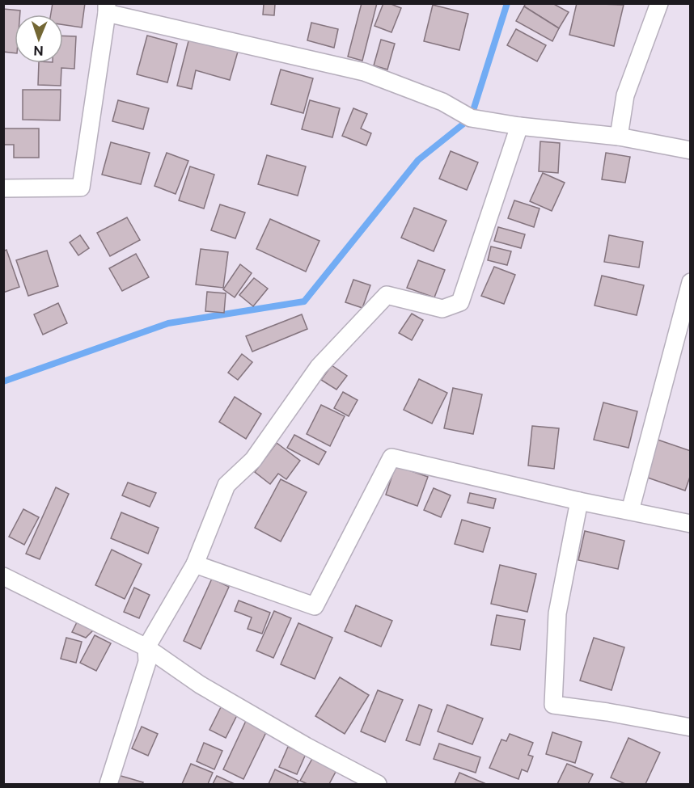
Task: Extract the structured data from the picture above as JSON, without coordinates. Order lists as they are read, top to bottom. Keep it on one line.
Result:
{"north":"bottom"}
